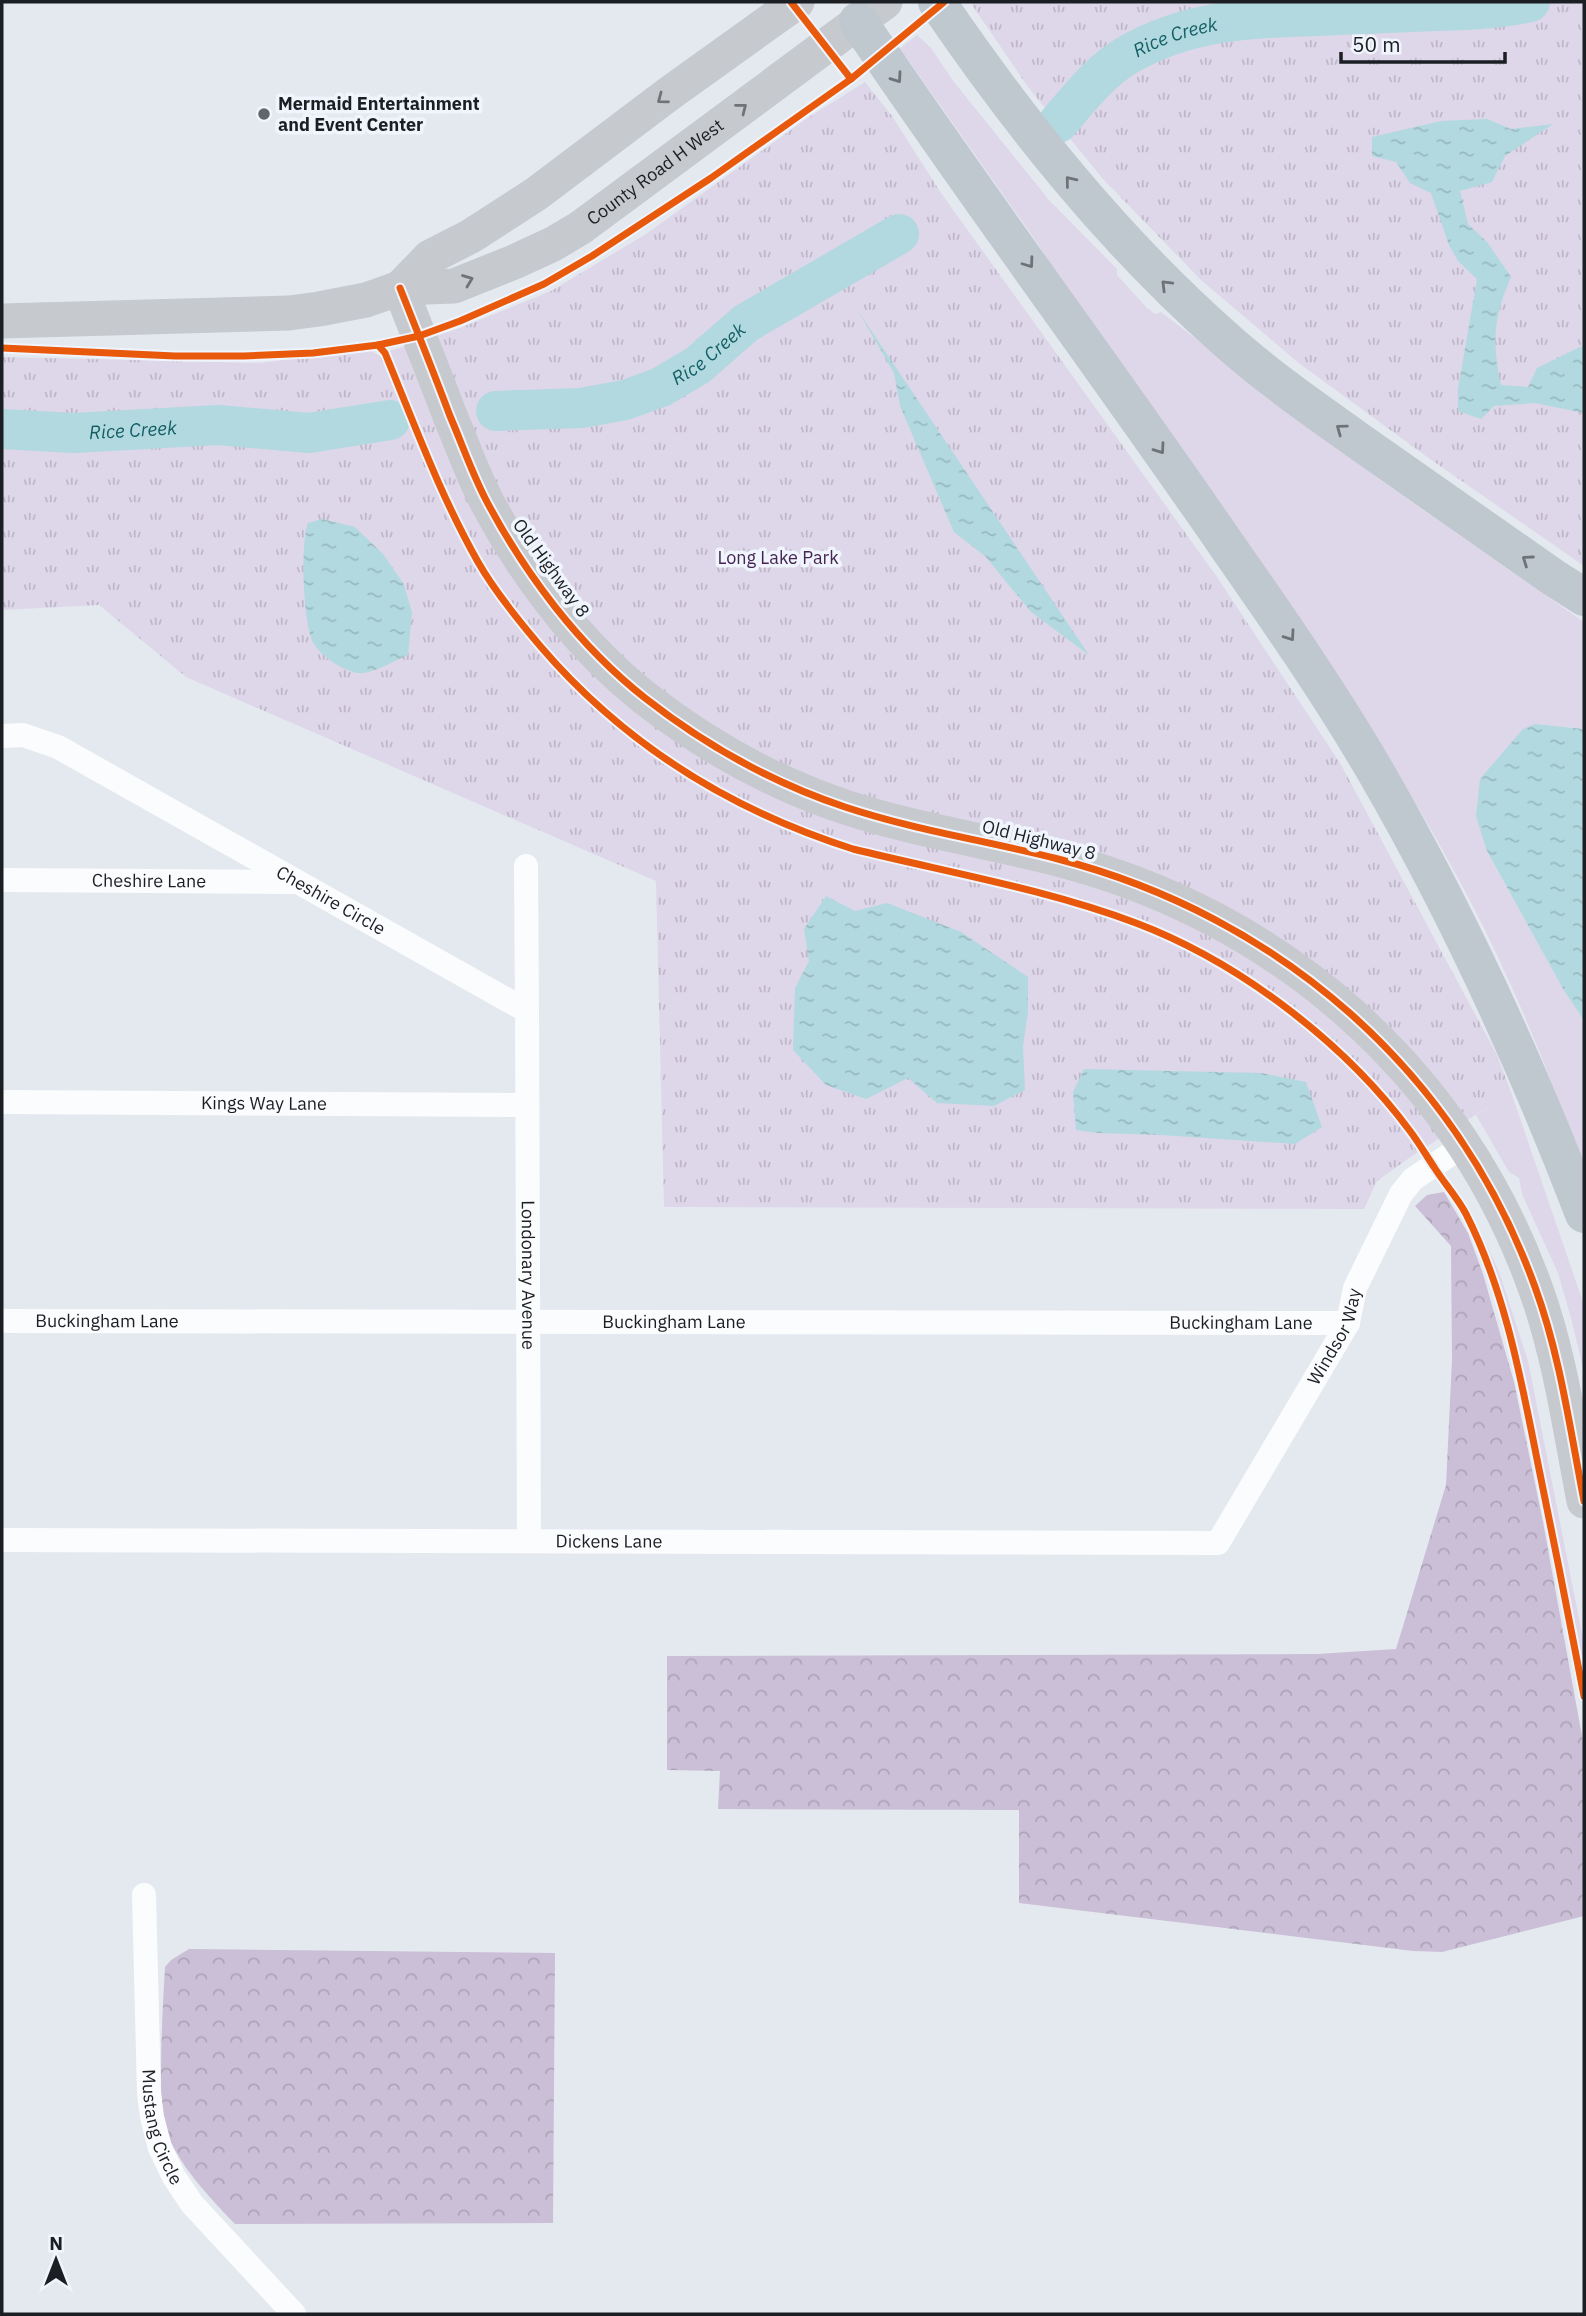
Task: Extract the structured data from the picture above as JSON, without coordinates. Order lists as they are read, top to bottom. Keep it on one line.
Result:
{"streets":{"street":["County Road H West","Old Highway 8","Cheshire Lane","Cheshire Circle","Kings Way Lane","Londonary Avenue","Buckingham Lane","Windsor Way","Dickens Lane","Mustang Circle"]},"crossings":[["County Road H West","Old Highway 8"],["Old Highway 8","Windsor Way"],["Cheshire Lane","Cheshire Circle"],["Cheshire Circle","Londonary Avenue"],["Kings Way Lane","Londonary Avenue"],["Londonary Avenue","Buckingham Lane"],["Londonary Avenue","Dickens Lane"],["Buckingham Lane","Windsor Way"],["Windsor Way","Dickens Lane"]],"water":["Rice Creek"],"parks":["Long Lake Park"],"places":["Mermaid Entertainment and Event Center"],"scale_bar":"50 m","north":"top"}
